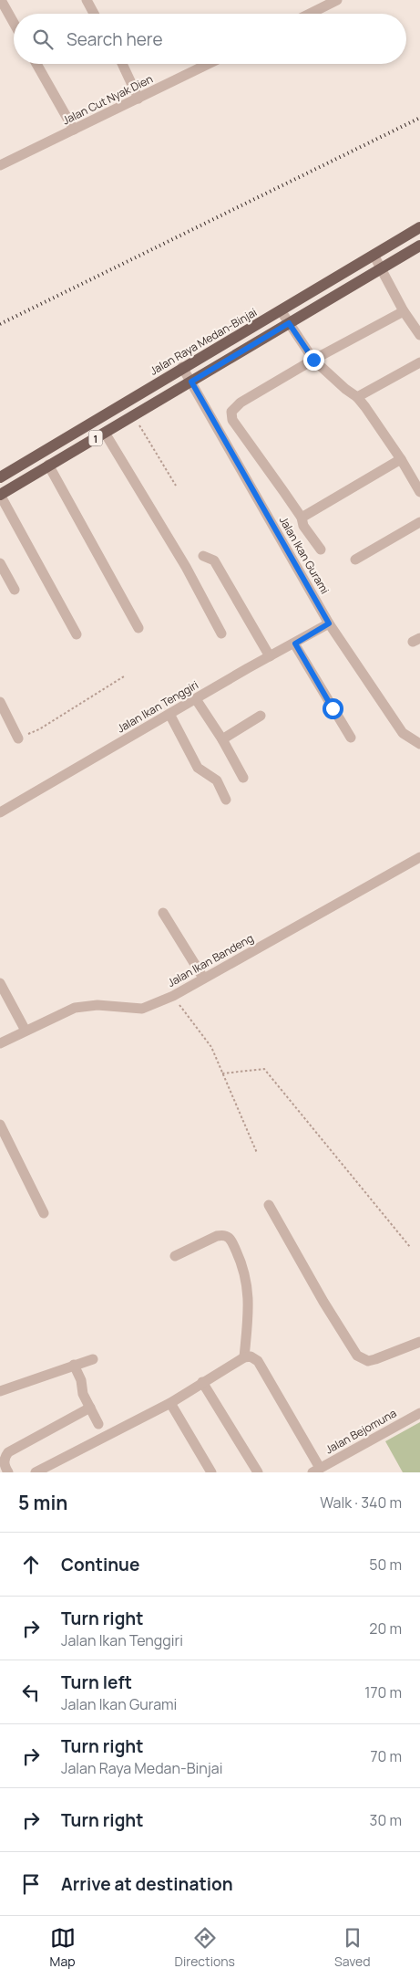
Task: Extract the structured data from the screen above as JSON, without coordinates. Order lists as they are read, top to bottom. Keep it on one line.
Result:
{"streets":{"main road":["Jalan Raya Medan-Binjai","1"],"street":["Jalan Cut Nyak Dien","Jalan Ikan Gurami","Jalan Ikan Tenggiri","Jalan Ikan Bandeng","Jalan Bejomuna"]},"crossings":[["Jalan Raya Medan-Binjai","Jalan Ikan Gurami"],["1","Jalan Ikan Gurami"],["Jalan Ikan Gurami","Jalan Ikan Tenggiri"]],"page":{"search":"Search here","heading":["5 min","Walk · 340 m"],"list":[["Continue","50 m"],["Turn right","Jalan Ikan Tenggiri","20 m"],["Turn left","Jalan Ikan Gurami","170 m"],["Turn right","Jalan Raya Medan-Binjai","70 m"],["Turn right","30 m"],"Arrive at destination"],"nav":["Map","Directions","Saved"]}}
